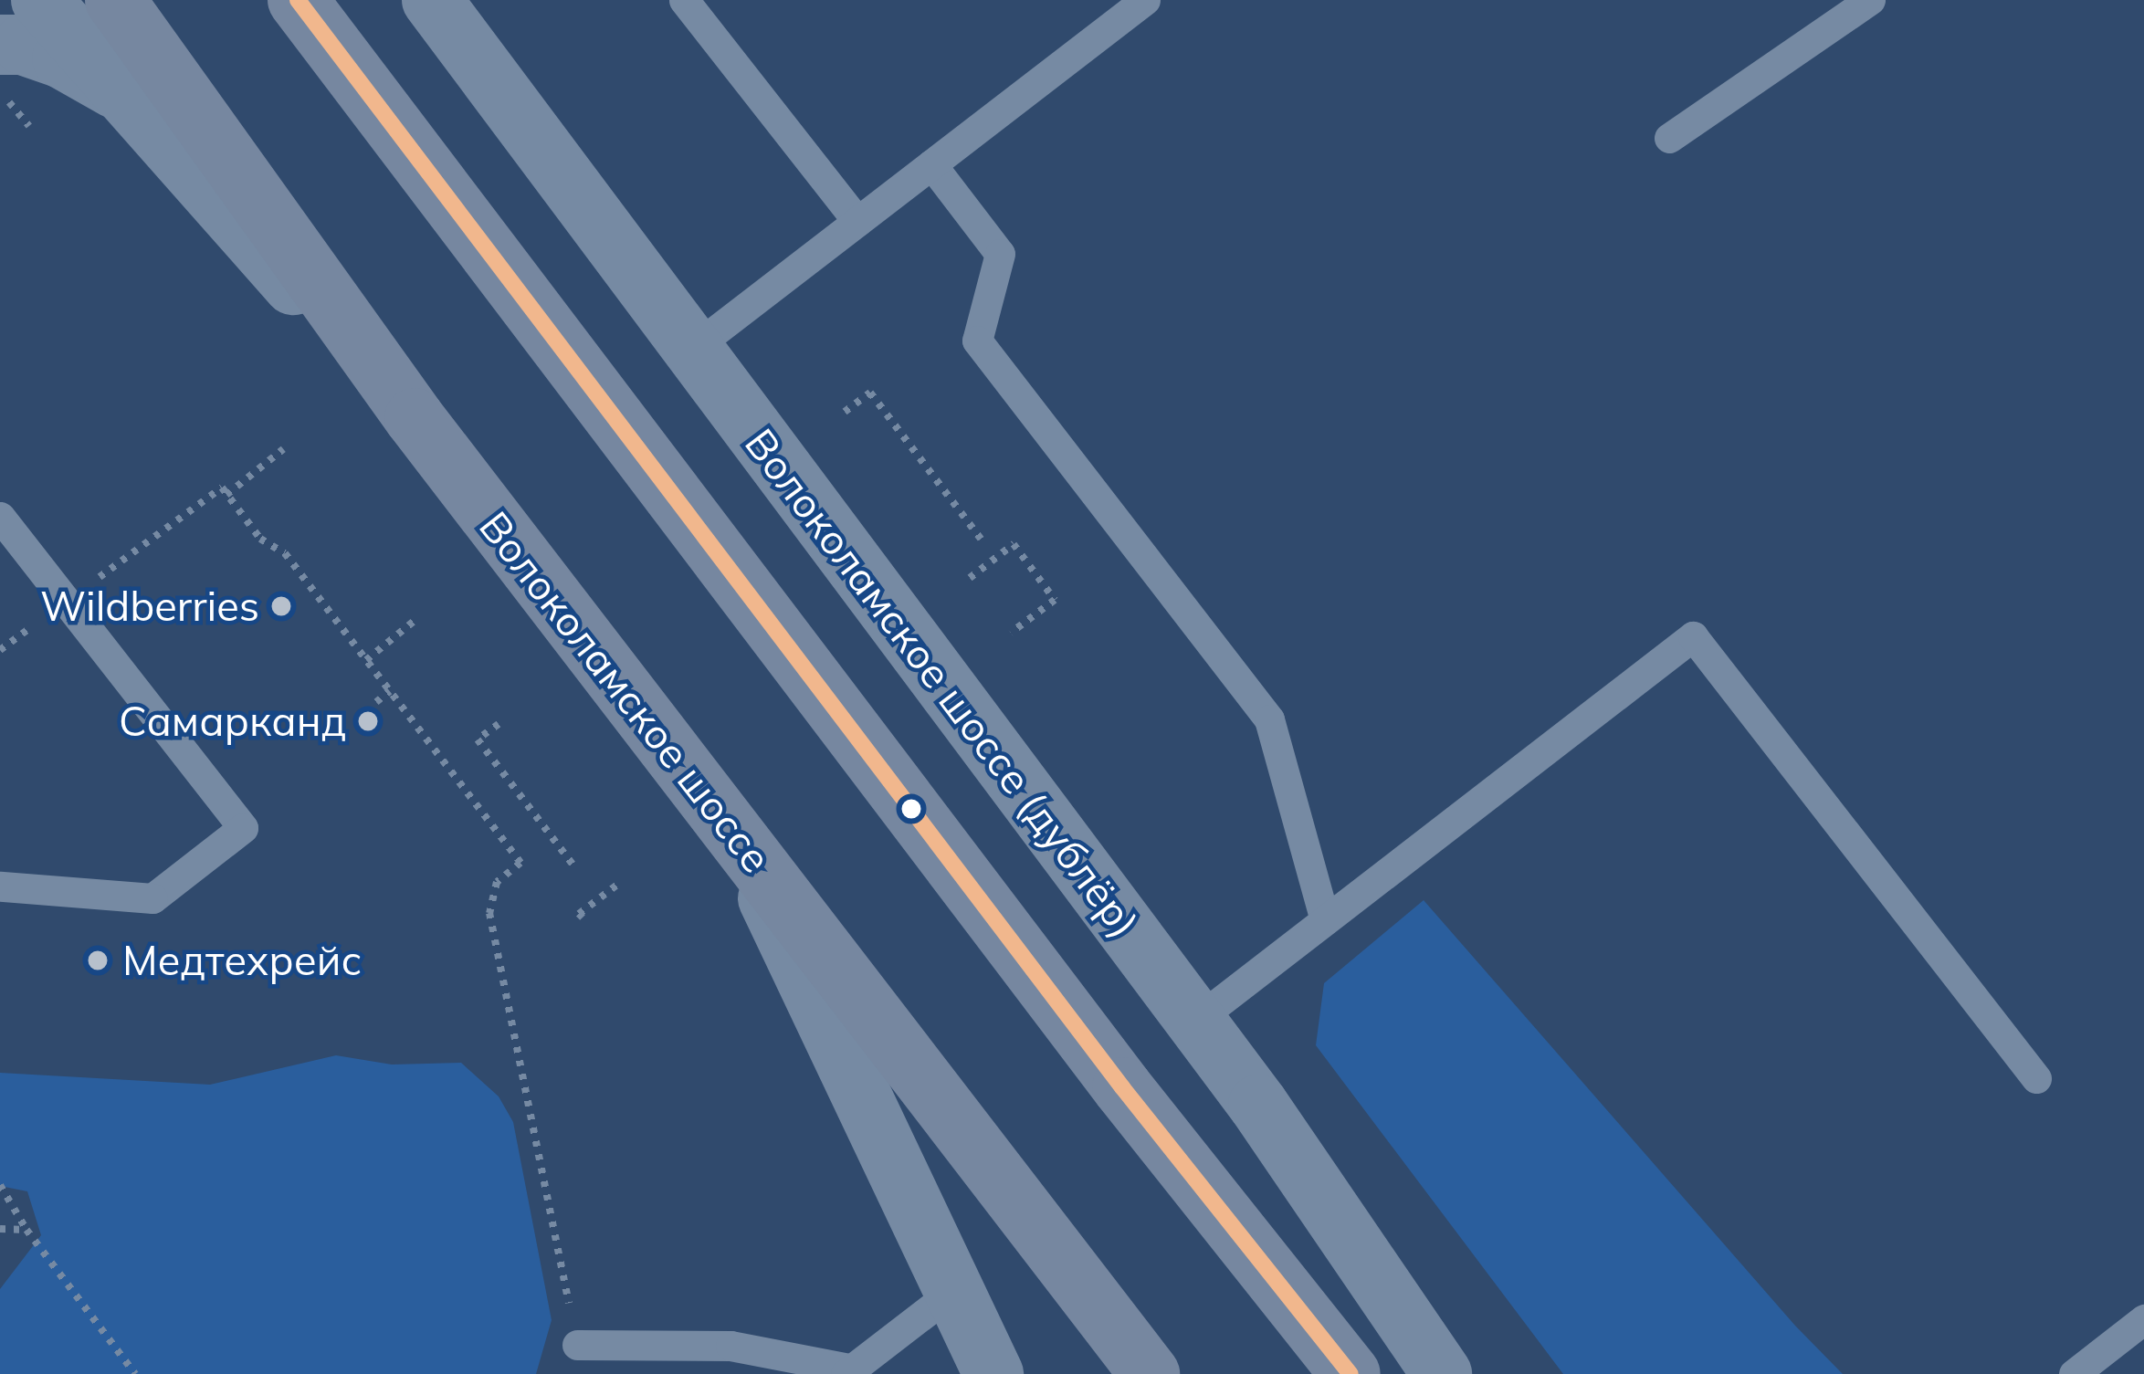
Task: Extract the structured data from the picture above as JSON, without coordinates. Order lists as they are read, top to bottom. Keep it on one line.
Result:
{"streets":{"main road":["Волоколамское шоссе"],"street":["Волоколамское шоссе (дублёр)"]},"places":["Wildberries","Самарканд","Медтехрейс"]}
